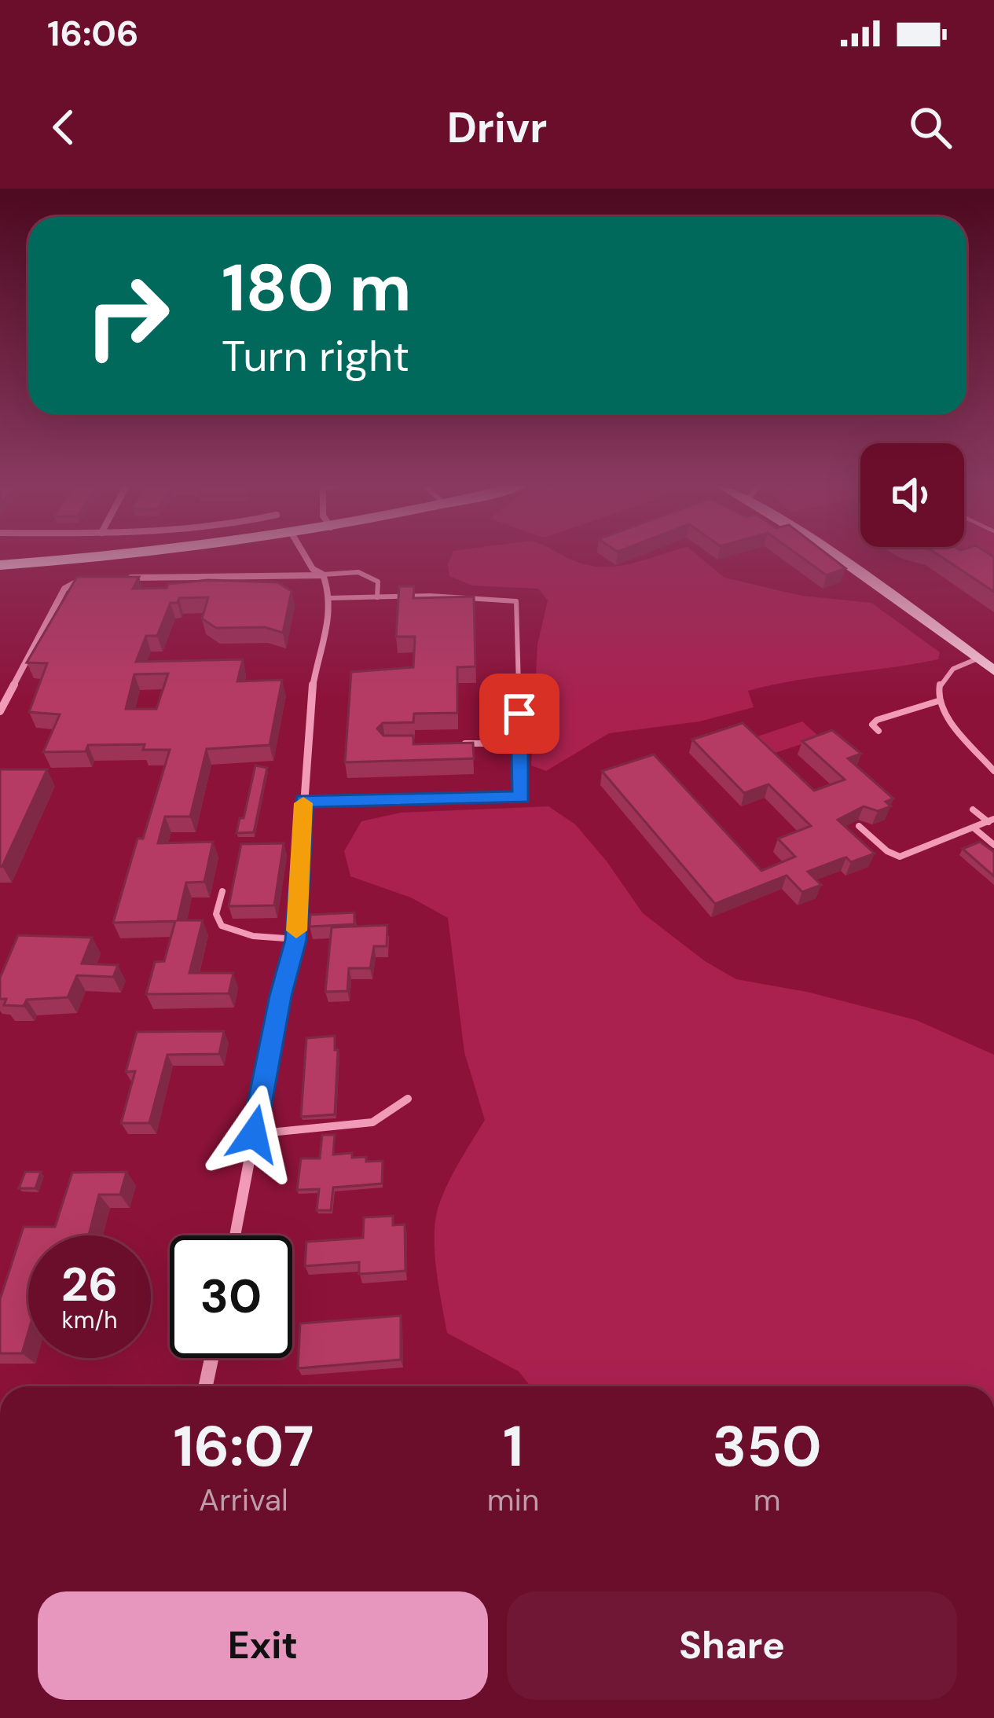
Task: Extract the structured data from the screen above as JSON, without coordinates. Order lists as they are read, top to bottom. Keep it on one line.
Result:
{"page":{"status":"16:06","header":"Drivr","turn":["180 m","Turn right"],"speed":"26 km/h","limit":"30","eta":["16:07","Arrival","1","min","350","m"],"buttons":["Exit","Share"]}}
